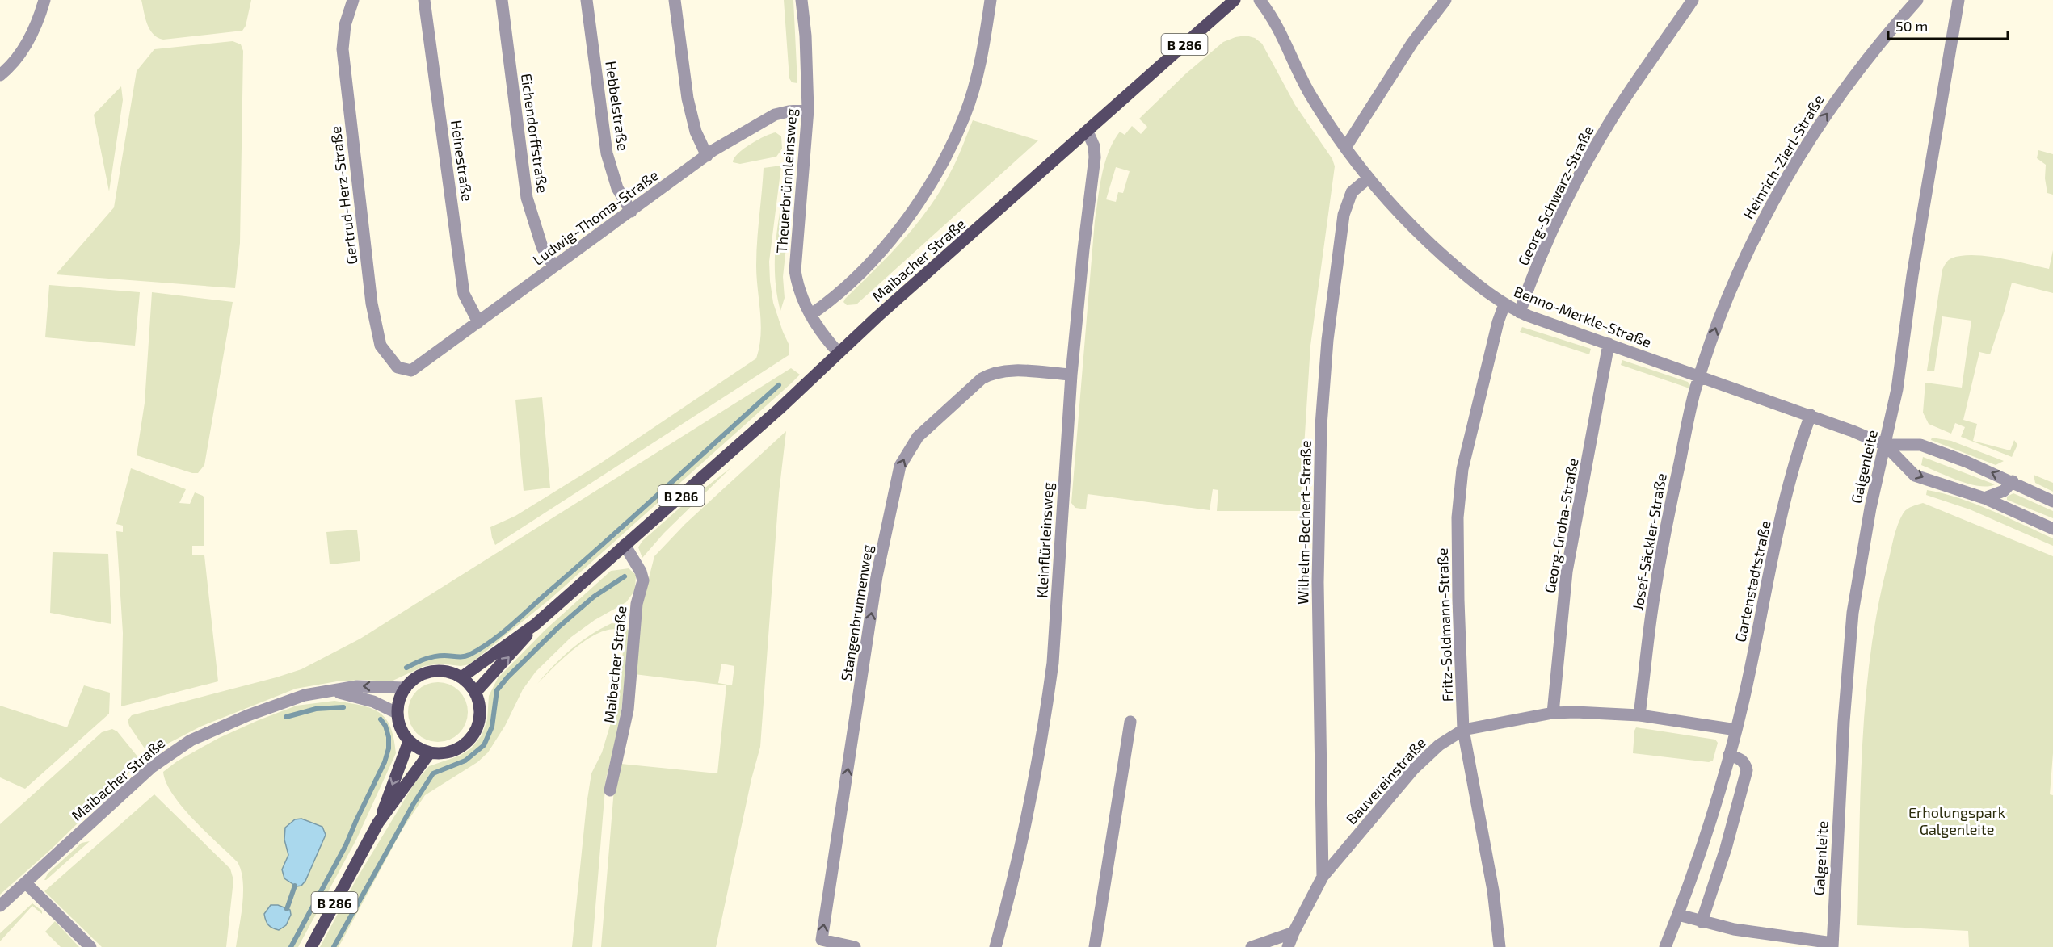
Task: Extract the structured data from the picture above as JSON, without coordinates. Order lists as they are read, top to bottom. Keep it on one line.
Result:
{"streets":{"main road":["B 286","Maibacher Straße"],"street":["Hebbelstraße","Eichendorffstraße","Heinrich-Zierl-Straße","Heinestraße","Theuerbrünnleinsweg","Gertrud-Herz-Straße","Georg-Schwarz-Straße","Ludwig-Thoma-Straße","Benno-Merkle-Straße","Galgenleite","Wilhelm-Bechert-Straße","Georg-Groha-Straße","Kleinflürleinsweg","Josef-Säckler-Straße","Gartenstadtstraße","Stangenbrunnenweg","Fritz-Soldmann-Straße","Bauvereinstraße"]},"crossings":[["B 286","Maibacher Straße"],["Hebbelstraße","Ludwig-Thoma-Straße"],["Eichendorffstraße","Ludwig-Thoma-Straße"],["Heinrich-Zierl-Straße","Benno-Merkle-Straße"],["Heinrich-Zierl-Straße","Josef-Säckler-Straße"],["Heinestraße","Ludwig-Thoma-Straße"],["Theuerbrünnleinsweg","Ludwig-Thoma-Straße"],["Theuerbrünnleinsweg","Maibacher Straße"],["Gertrud-Herz-Straße","Ludwig-Thoma-Straße"],["Georg-Schwarz-Straße","Benno-Merkle-Straße"],["Maibacher Straße","Kleinflürleinsweg"],["Benno-Merkle-Straße","Galgenleite"],["Benno-Merkle-Straße","Wilhelm-Bechert-Straße"],["Benno-Merkle-Straße","Georg-Groha-Straße"],["Benno-Merkle-Straße","Josef-Säckler-Straße"],["Benno-Merkle-Straße","Gartenstadtstraße"],["Benno-Merkle-Straße","Fritz-Soldmann-Straße"],["Galgenleite","Gartenstadtstraße"],["Wilhelm-Bechert-Straße","Bauvereinstraße"],["Georg-Groha-Straße","Bauvereinstraße"],["Kleinflürleinsweg","Stangenbrunnenweg"],["Josef-Säckler-Straße","Bauvereinstraße"],["Gartenstadtstraße","Bauvereinstraße"],["Fritz-Soldmann-Straße","Bauvereinstraße"]],"one_way":["Heinrich-Zierl-Straße","Stangenbrunnenweg"],"parks":["Erholungspark Galgenleite"],"scale_bar":"50 m"}
